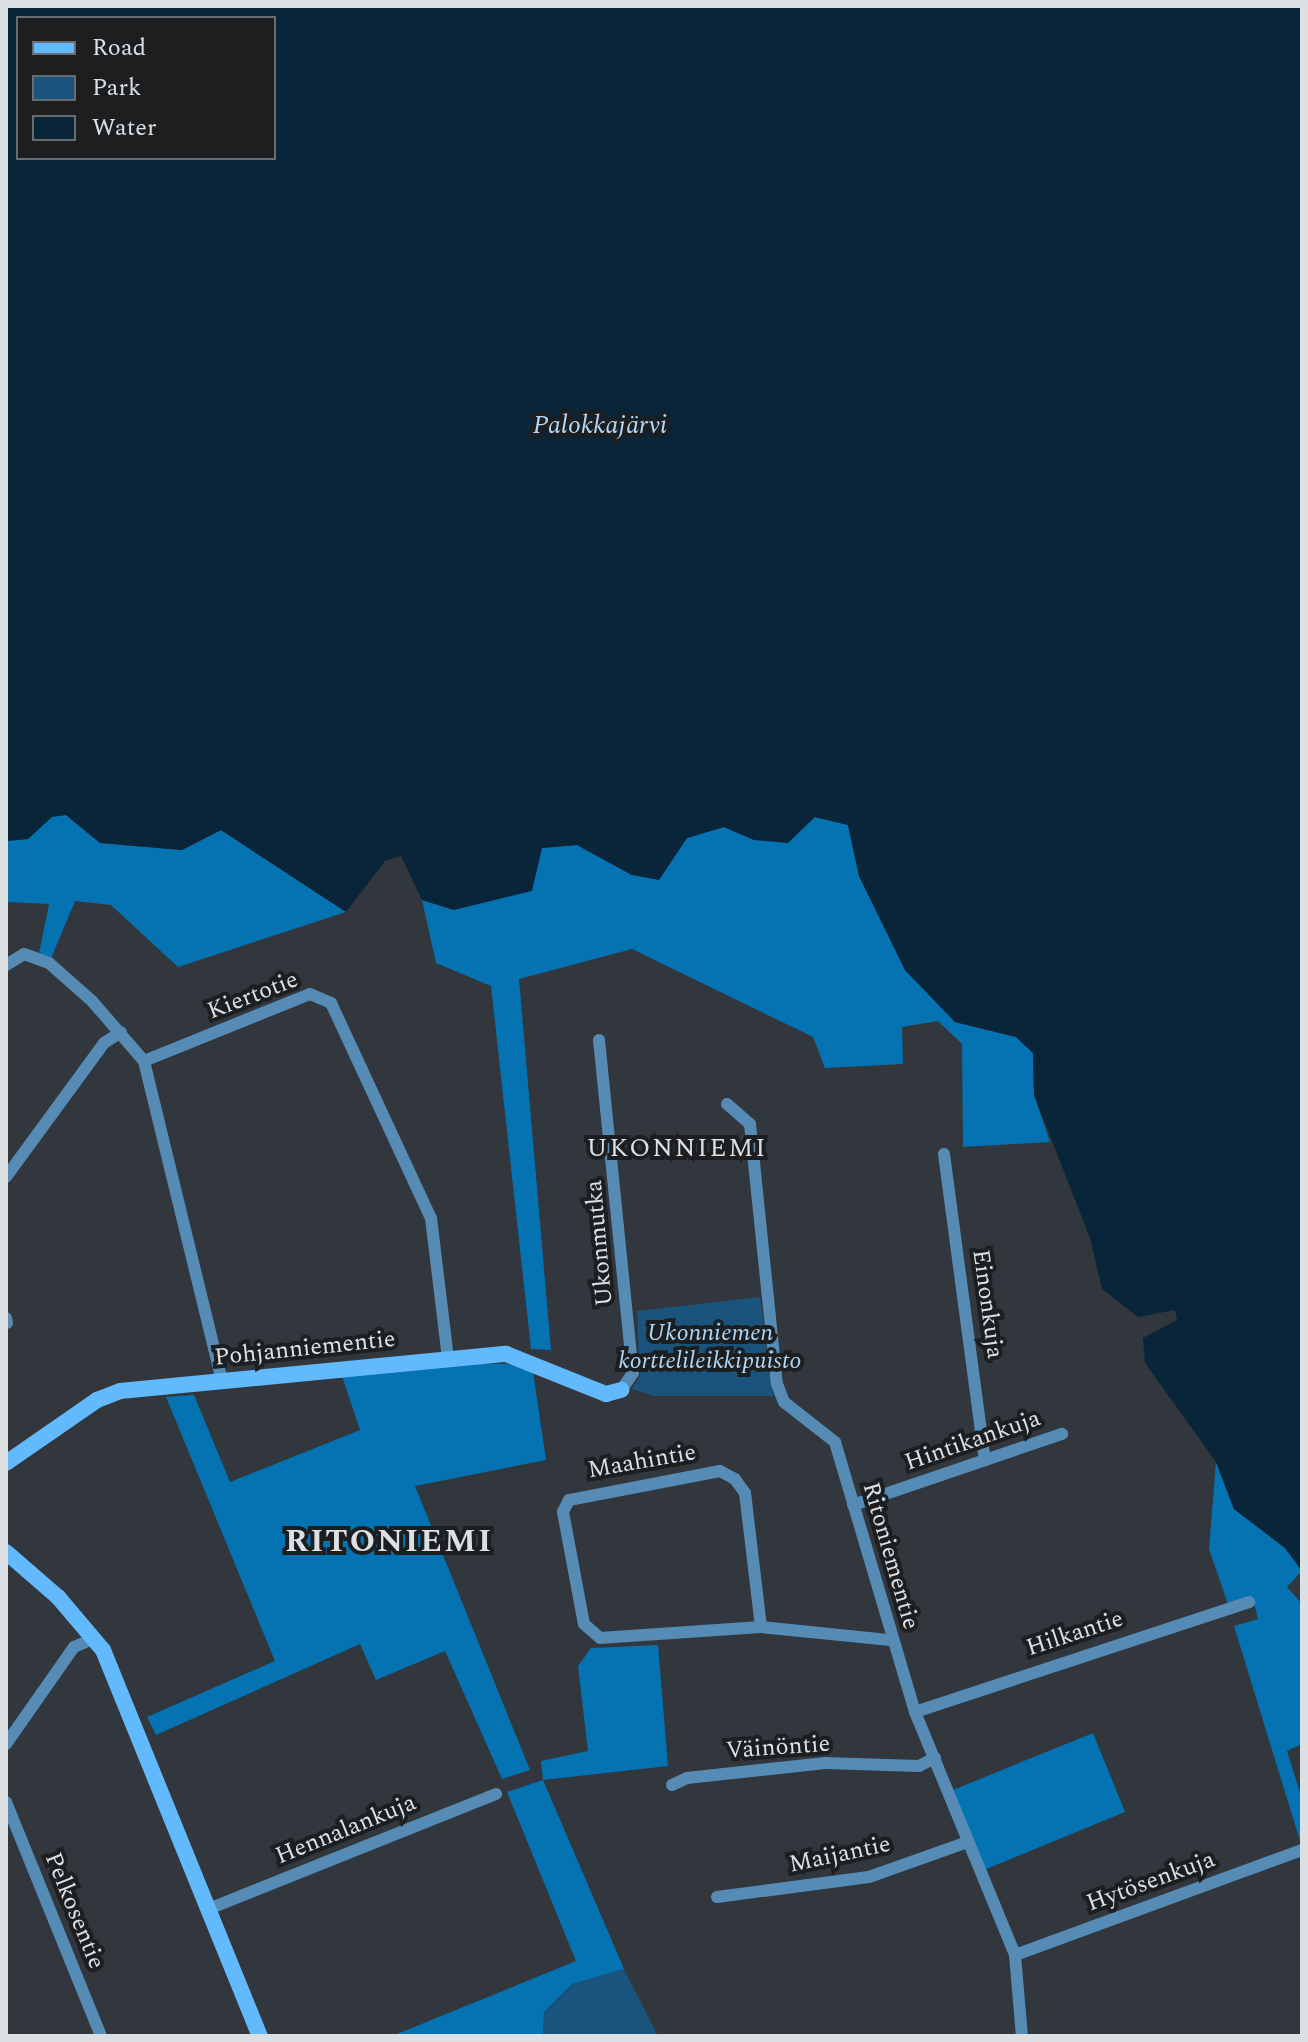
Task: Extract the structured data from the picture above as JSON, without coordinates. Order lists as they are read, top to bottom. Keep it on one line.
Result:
{"streets":{"street":["Kiertotie","Ukonmutka","Einonkuja","Pohjanniementie","Hintikankuja","Maahintie","Ritoniementie","Hilkantie","Väinöntie","Hennalankuja","Maijantie","Hytösenkuja","Pelkosentie"]},"crossings":[["Kiertotie","Pohjanniementie"],["Ukonmutka","Pohjanniementie"],["Einonkuja","Hintikankuja"],["Hintikankuja","Ritoniementie"],["Maahintie","Ritoniementie"],["Ritoniementie","Hilkantie"],["Ritoniementie","Väinöntie"],["Ritoniementie","Maijantie"],["Ritoniementie","Hytösenkuja"]],"districts":["UKONNIEMI","RITONIEMI"],"water":["Palokkajärvi"],"parks":["Ukonniemen korttelileikkipuisto"],"legend":["Road","Park","Water"]}
